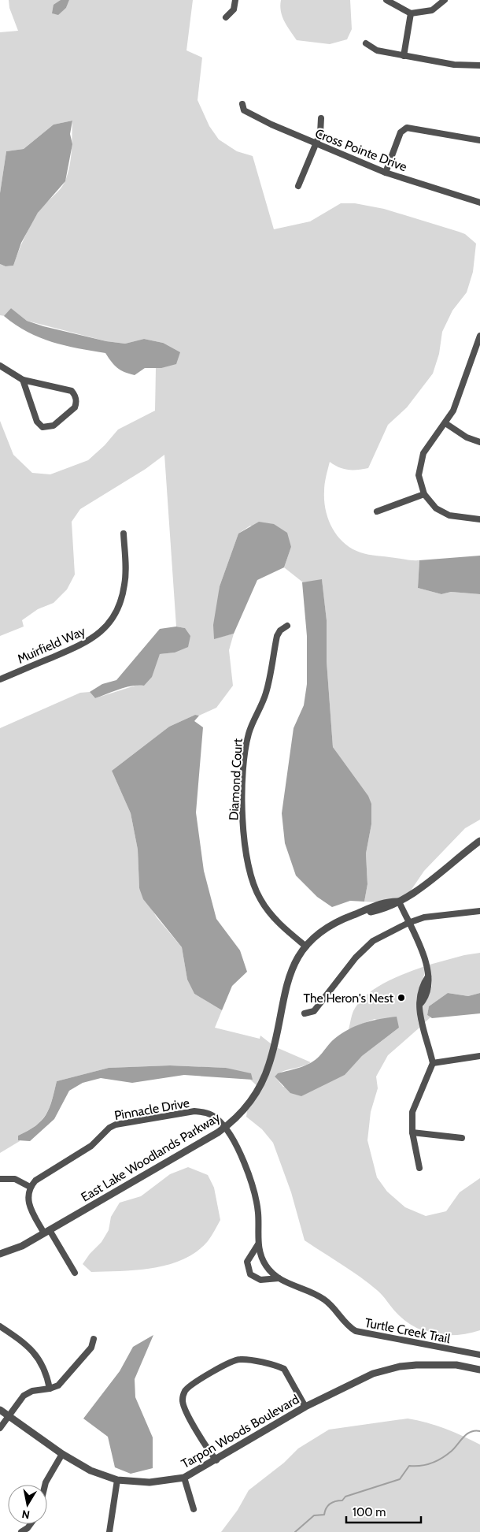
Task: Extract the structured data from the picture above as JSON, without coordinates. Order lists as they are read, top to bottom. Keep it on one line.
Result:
{"streets":{"street":["Cross Pointe Drive","Muirfield Way","Diamond Court","Pinnacle Drive","East Lake Woodlands Parkway","Turtle Creek Trail","Tarpon Woods Boulevard"]},"crossings":[["Diamond Court","East Lake Woodlands Parkway"],["Pinnacle Drive","East Lake Woodlands Parkway"],["Pinnacle Drive","Turtle Creek Trail"],["East Lake Woodlands Parkway","Turtle Creek Trail"]],"places":["The Heron's Nest"],"scale_bar":"100 m","north":"bottom"}
